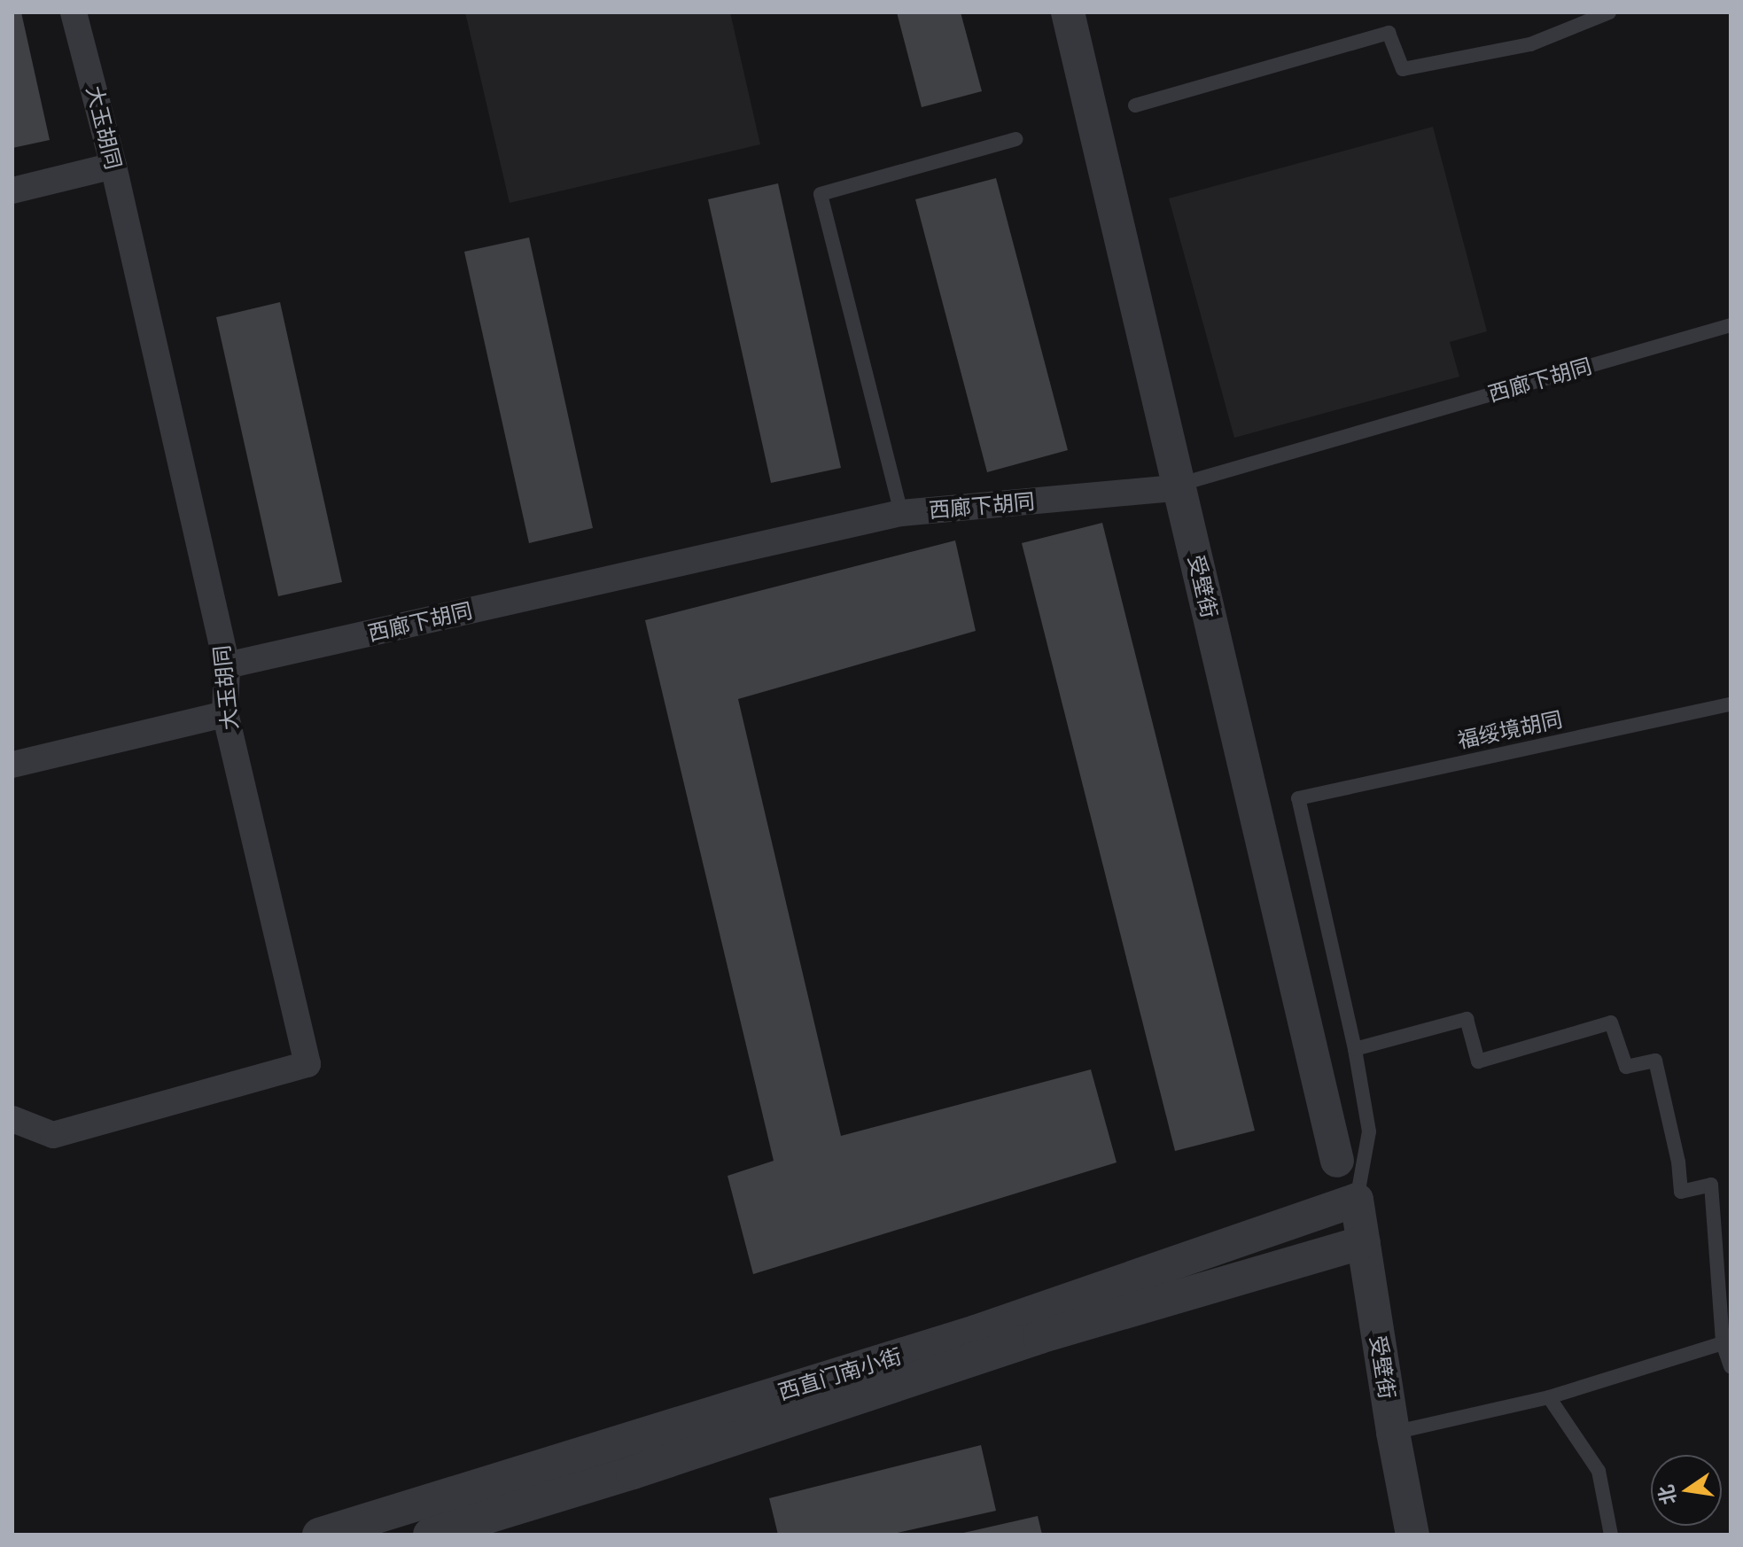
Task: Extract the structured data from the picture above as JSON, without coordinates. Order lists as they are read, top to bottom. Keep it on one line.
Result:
{"streets":{"street":["大玉胡同","西廊下胡同","受壁街","西直门南小街"],"lane":["福绥境胡同"]},"crossings":[["大玉胡同","西廊下胡同"],["受壁街","西直门南小街"]],"north":"left"}
